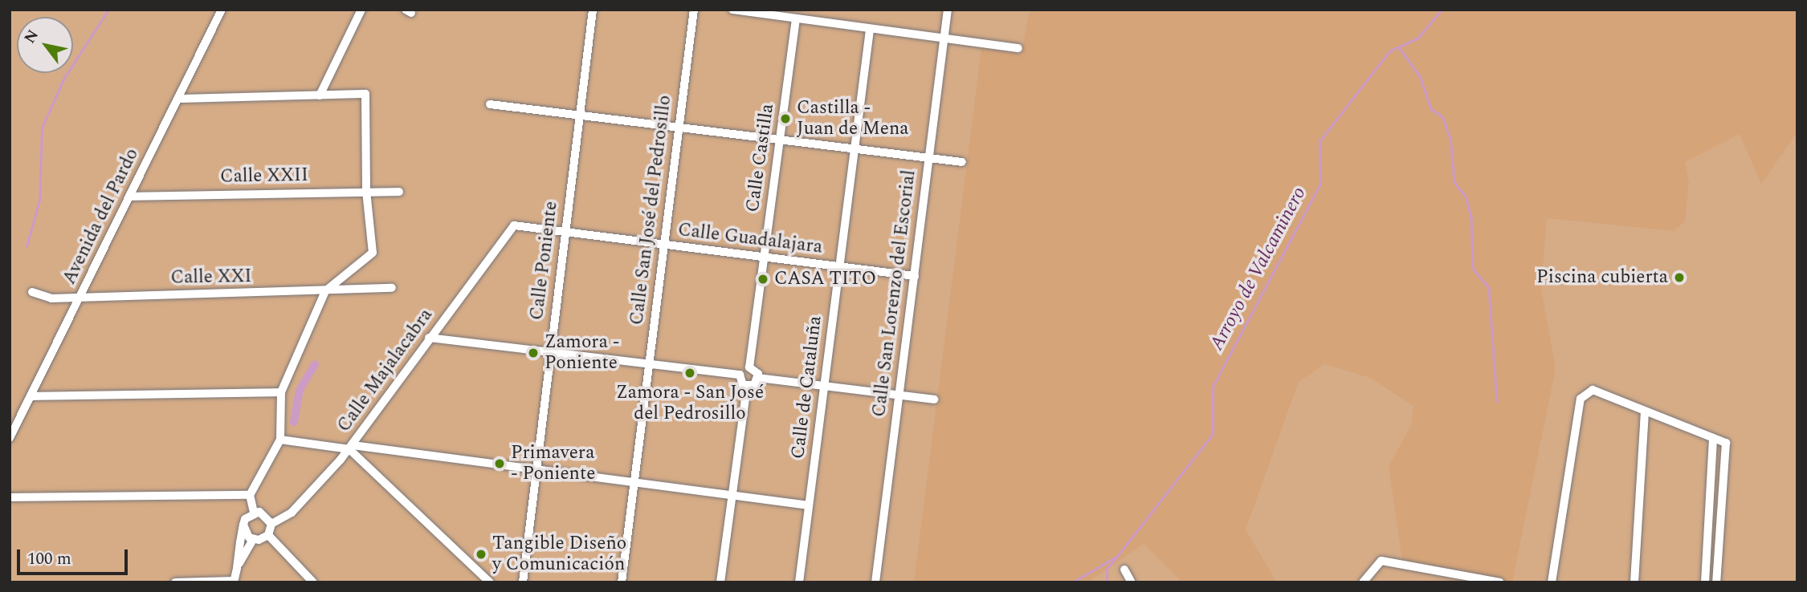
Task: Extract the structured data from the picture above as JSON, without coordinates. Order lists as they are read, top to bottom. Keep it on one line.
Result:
{"streets":{"street":["Calle Castilla","Calle XXII","Calle San José del Pedrosillo","Avenida del Pardo","Calle Guadalajara","Calle Poniente","Calle XXI","Calle San Lorenzo del Escorial","Calle Majalacabra","Calle de Cataluña"]},"crossings":[["Calle Castilla","Calle Guadalajara"],["Calle XXII","Avenida del Pardo"],["Calle San José del Pedrosillo","Calle Guadalajara"],["Avenida del Pardo","Calle XXI"],["Calle Guadalajara","Calle Poniente"],["Calle Guadalajara","Calle San Lorenzo del Escorial"],["Calle Guadalajara","Calle Majalacabra"],["Calle Guadalajara","Calle de Cataluña"]],"water":["Arroyo de Valcaminero"],"places":["Castilla - Juan de Mena","Piscina cubierta","CASA TITO","Zamora - Poniente","Zamora - San José del Pedrosillo","Primavera - Poniente","Tangible Diseño y Comunicación"],"scale_bar":"100 m","north":"top left"}
